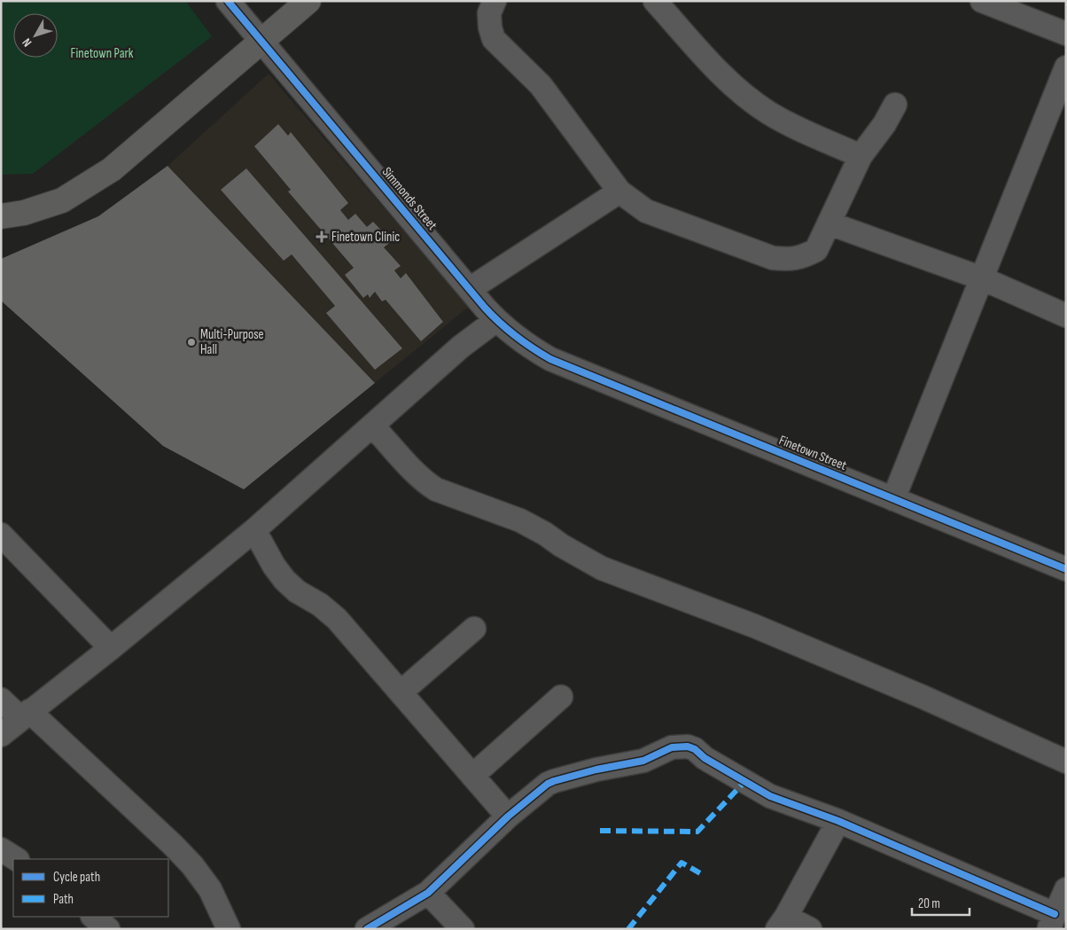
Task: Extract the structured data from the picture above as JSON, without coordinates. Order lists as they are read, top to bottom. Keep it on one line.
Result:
{"streets":{"street":["Simmonds Street","Finetown Street"]},"crossings":[["Simmonds Street","Finetown Street"]],"parks":["Finetown Park"],"places":{"health":["Finetown Clinic"],"other":["Multi-Purpose Hall"]},"legend":["Cycle path","Path"],"scale_bar":"20 m","north":"bottom left"}
